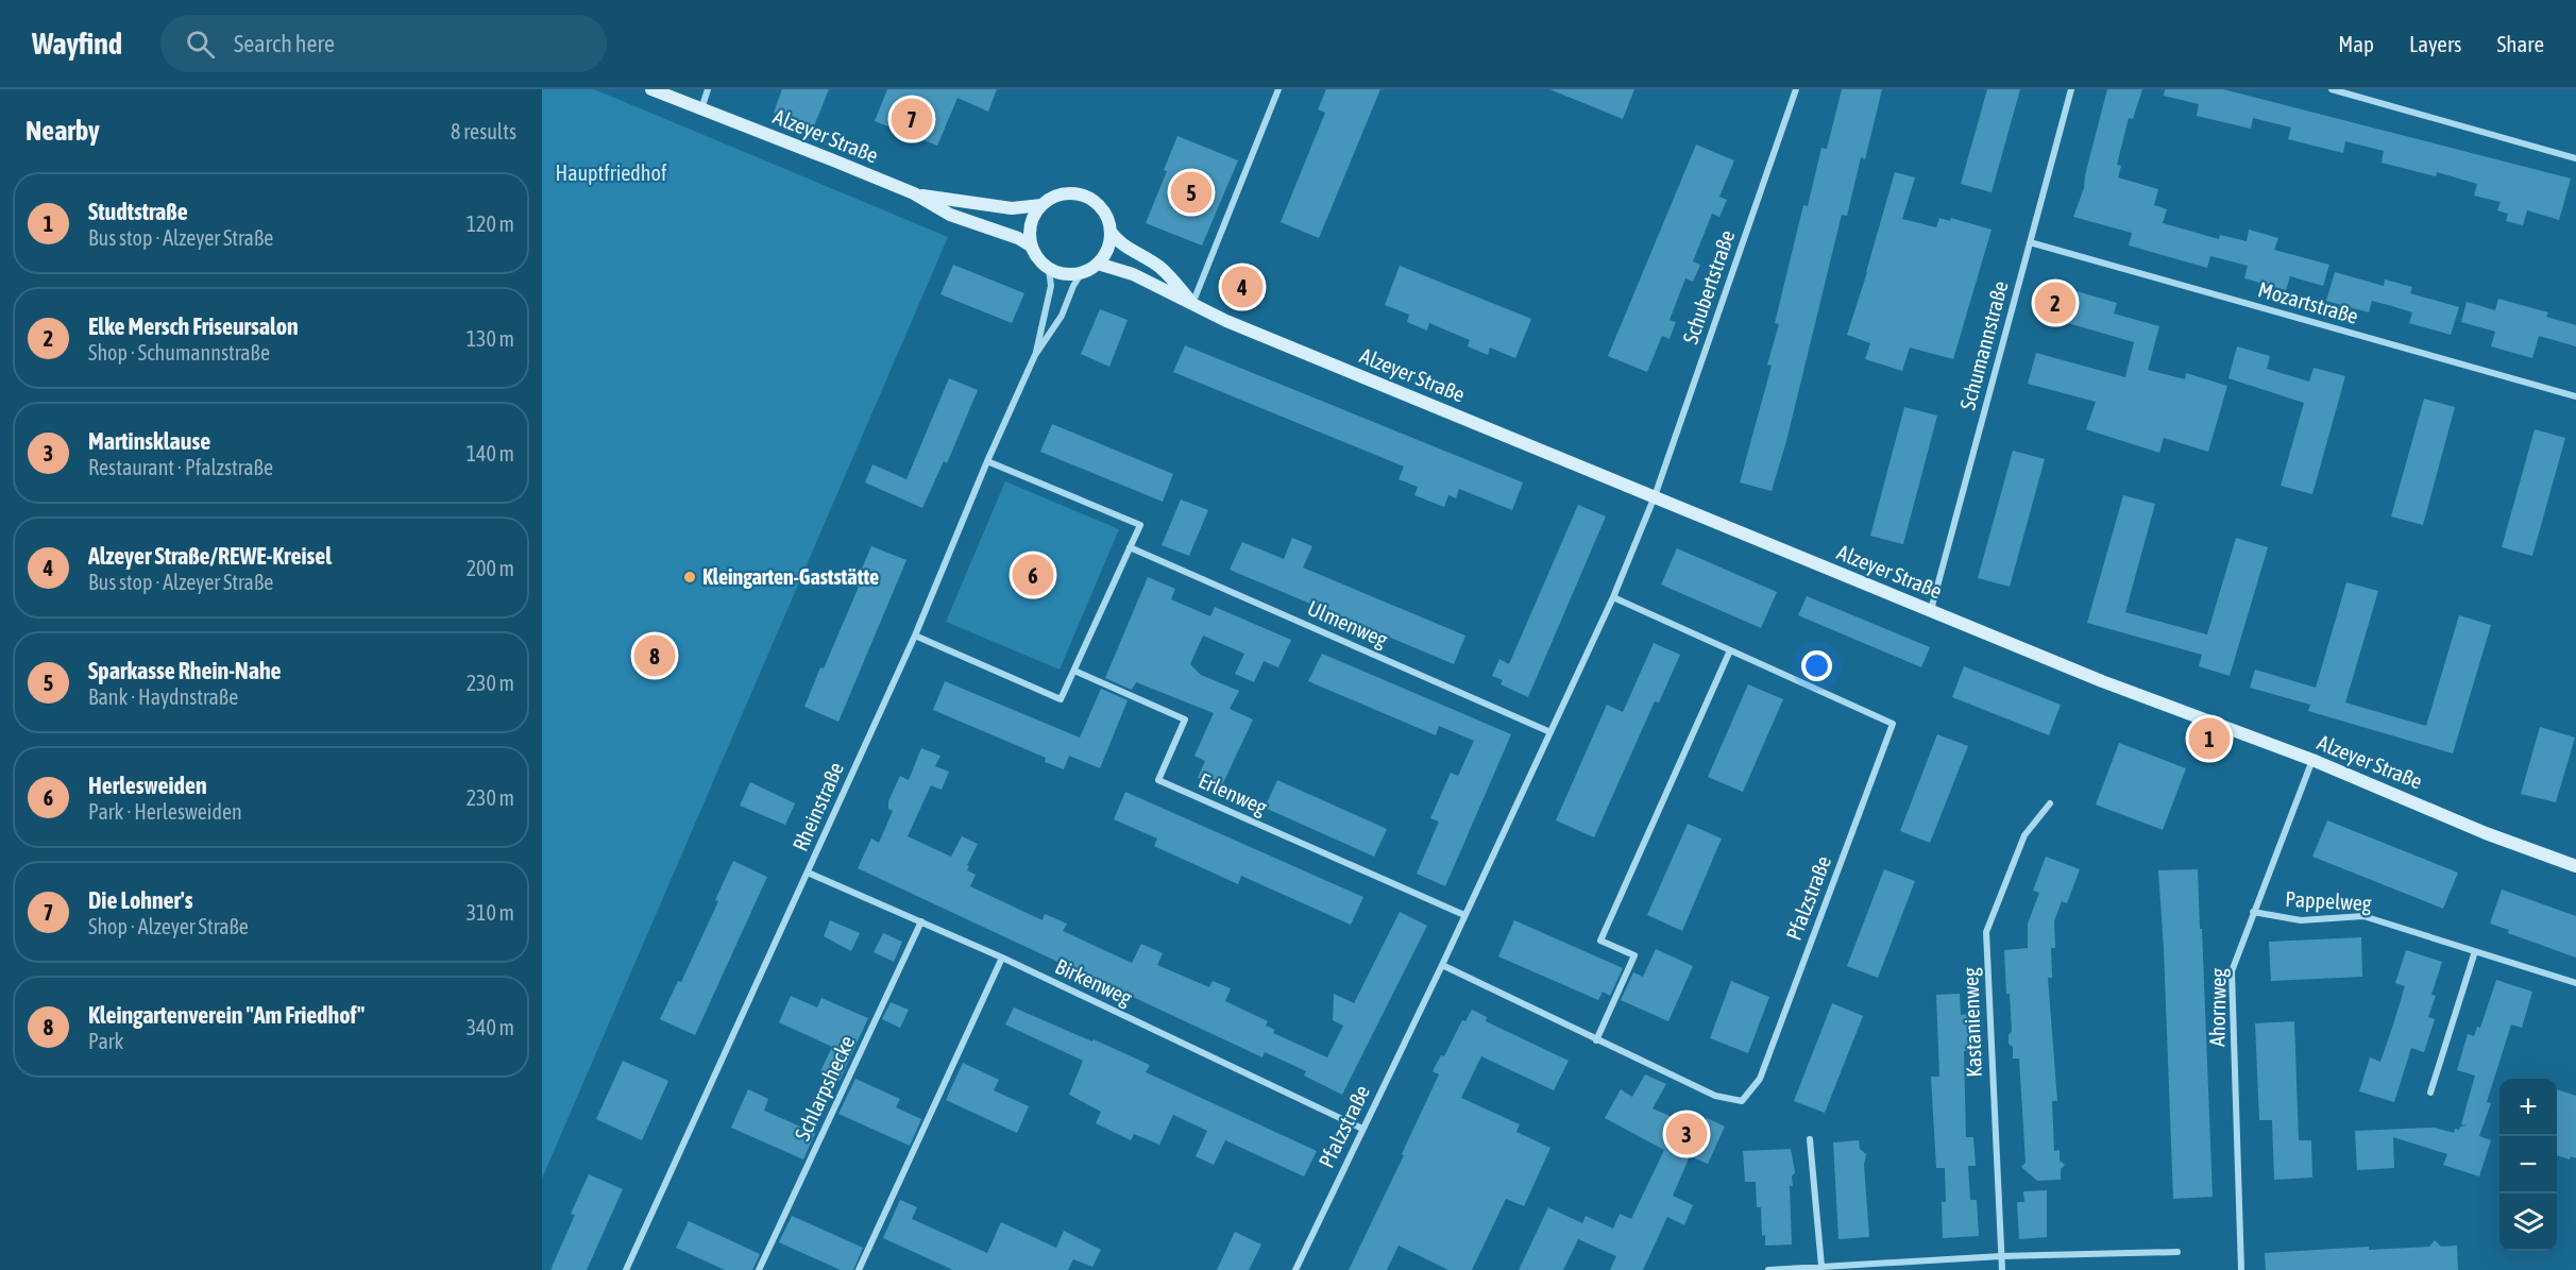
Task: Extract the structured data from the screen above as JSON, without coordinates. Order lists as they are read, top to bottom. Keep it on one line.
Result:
{"streets":{"main road":["Alzeyer Straße"],"street":["Schubertstraße","Mozartstraße","Schumannstraße","Ulmenweg","Erlenweg","Rheinstraße","Pfalzstraße","Pappelweg","Birkenweg","Ahornweg","Kastanienweg","Schlarpshecke"]},"crossings":[["Alzeyer Straße","Schubertstraße"],["Alzeyer Straße","Schumannstraße"],["Alzeyer Straße","Rheinstraße"],["Alzeyer Straße","Pfalzstraße"],["Alzeyer Straße","Ahornweg"],["Schubertstraße","Pfalzstraße"],["Mozartstraße","Schumannstraße"],["Ulmenweg","Pfalzstraße"],["Erlenweg","Pfalzstraße"],["Rheinstraße","Birkenweg"],["Pfalzstraße","Birkenweg"],["Pappelweg","Ahornweg"],["Birkenweg","Schlarpshecke"]],"parks":["Hauptfriedhof"],"places":["Kleingarten-Gaststätte"],"page":{"header":"Wayfind","search":"Search here","nav":["Map","Layers","Share"],"heading":["Nearby","8 results"],"pins":["7","5","4","2","6","8","1","3"],"list":[{"mark":"1","name":"Studtstraße","note":"Bus stop · Alzeyer Straße","value":"120 m"},{"mark":"2","name":"Elke Mersch Friseursalon","note":"Shop · Schumannstraße","value":"130 m"},{"mark":"3","name":"Martinsklause","note":"Restaurant · Pfalzstraße","value":"140 m"},{"mark":"4","name":"Alzeyer Straße/REWE-Kreisel","note":"Bus stop · Alzeyer Straße","value":"200 m"},{"mark":"5","name":"Sparkasse Rhein-Nahe","note":"Bank · Haydnstraße","value":"230 m"},{"mark":"6","name":"Herlesweiden","note":"Park · Herlesweiden","value":"230 m"},{"mark":"7","name":"Die Lohner's","note":"Shop · Alzeyer Straße","value":"310 m"},{"mark":"8","name":"Kleingartenverein \"Am Friedhof\"","note":"Park","value":"340 m"}],"map_buttons":["+","−"]}}
